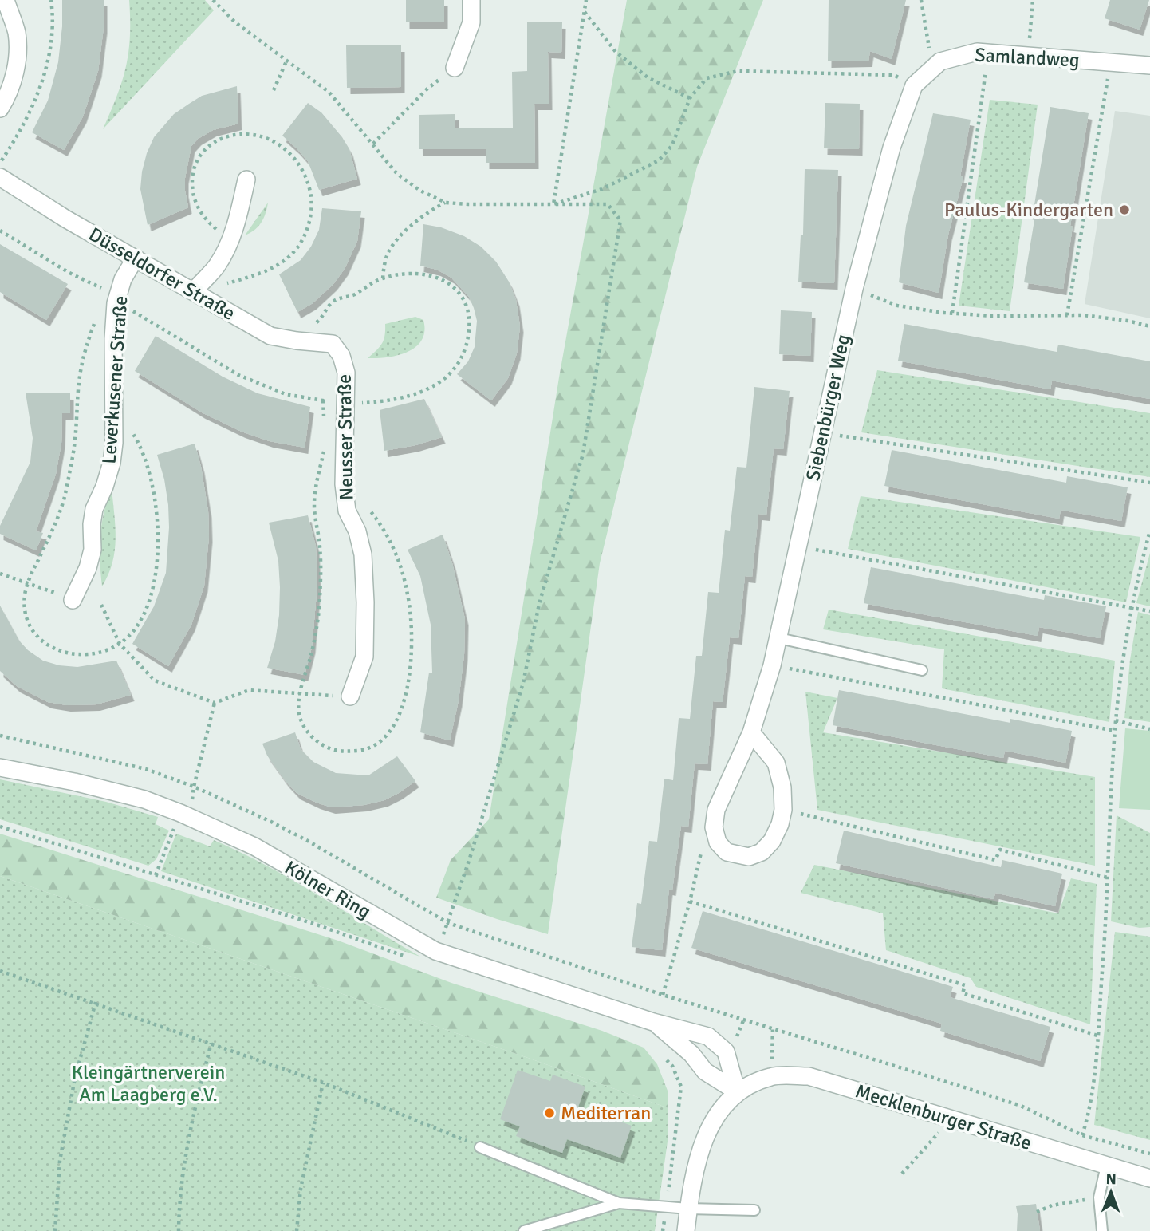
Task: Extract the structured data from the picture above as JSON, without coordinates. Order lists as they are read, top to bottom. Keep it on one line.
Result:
{"streets":{"street":["Samlandweg","Düsseldorfer Straße","Leverkusener Straße","Siebenbürger Weg","Neusser Straße","Kölner Ring","Mecklenburger Straße"]},"crossings":[["Samlandweg","Siebenbürger Weg"],["Düsseldorfer Straße","Leverkusener Straße"],["Düsseldorfer Straße","Neusser Straße"],["Kölner Ring","Mecklenburger Straße"]],"parks":["Kleingärtnerverein Am Laagberg e.V."],"places":["Paulus-Kindergarten","Mediterran"],"north":"top"}
